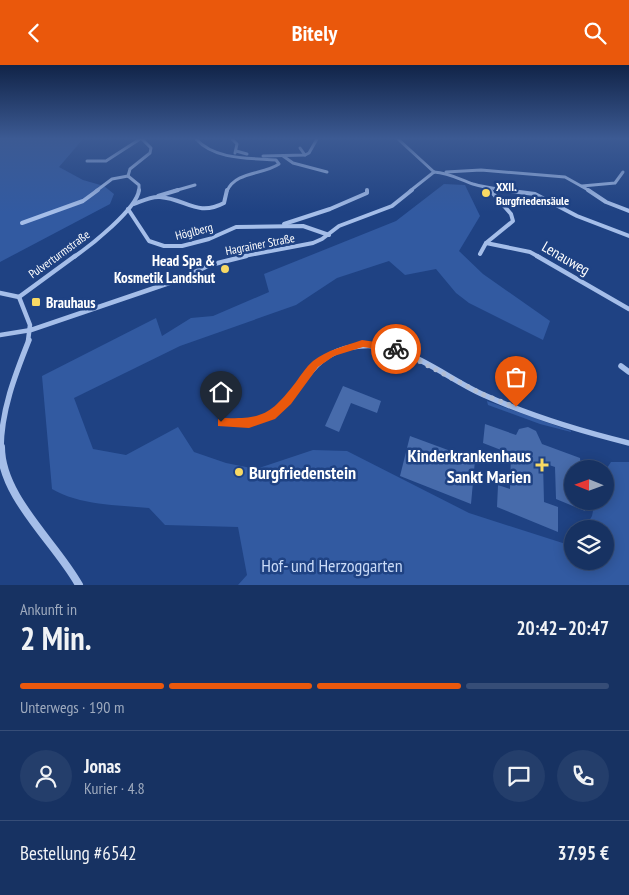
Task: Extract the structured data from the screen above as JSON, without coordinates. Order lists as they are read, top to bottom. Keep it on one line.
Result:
{"streets":{"street":["Höglberg","Hagrainer Straße","Pulverturmstraße","Lenauweg"]},"crossings":[["Höglberg","Hagrainer Straße"],["Höglberg","Pulverturmstraße"]],"parks":["Hof- und Herzoggarten"],"places":{"other":["XXII. Burgfriedensäule","Head Spa & Kosmetik Landshut","Burgfriedenstein"],"transit":["Brauhaus"],"health":["Kinderkrankenhaus Sankt Marien"]},"north":"left","page":{"header":"Bitely","heading":["2 Min.","Ankunft in","20:42–20:47"],"panel":["Jonas","Kurier · 4.8","Bestellung #6542","37.95 €"],"bar":"Unterwegs · 190 m"}}
